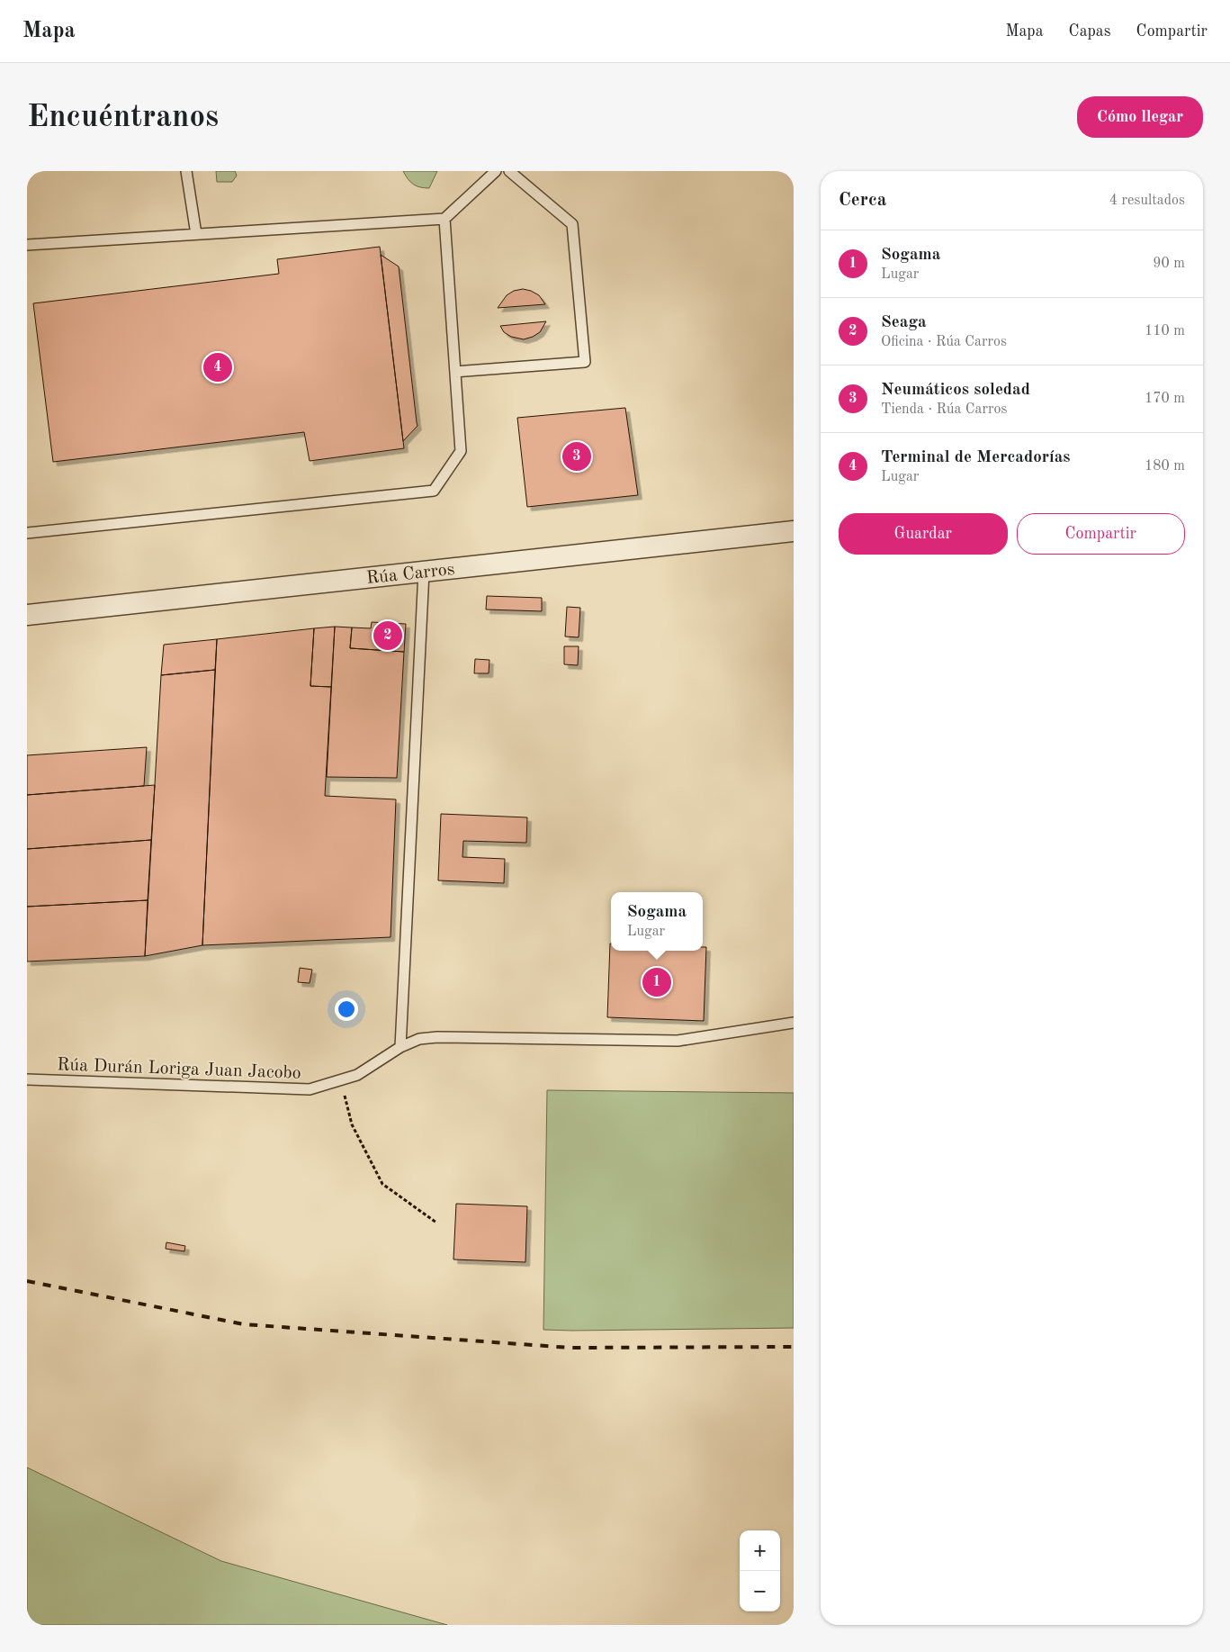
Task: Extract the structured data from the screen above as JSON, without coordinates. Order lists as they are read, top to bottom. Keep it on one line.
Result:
{"streets":{"street":["Rúa Carros"],"lane":["Rúa Durán Loriga Juan Jacobo"]},"page":{"header":"Mapa","nav":["Mapa","Capas","Compartir"],"buttons":["Cómo llegar",["Guardar","Compartir"]],"title":"Encuéntranos","heading":["Cerca","4 resultados"],"list":[{"mark":"1","name":"Sogama","note":"Lugar","value":"90 m"},{"mark":"2","name":"Seaga","note":"Oficina · Rúa Carros","value":"110 m"},{"mark":"3","name":"Neumáticos soledad","note":"Tienda · Rúa Carros","value":"170 m"},{"mark":"4","name":"Terminal de Mercadorías","note":"Lugar","value":"180 m"}],"pins":["4","3","2","1"],"popup":["Sogama","Lugar"],"map_buttons":["+","−"]}}
